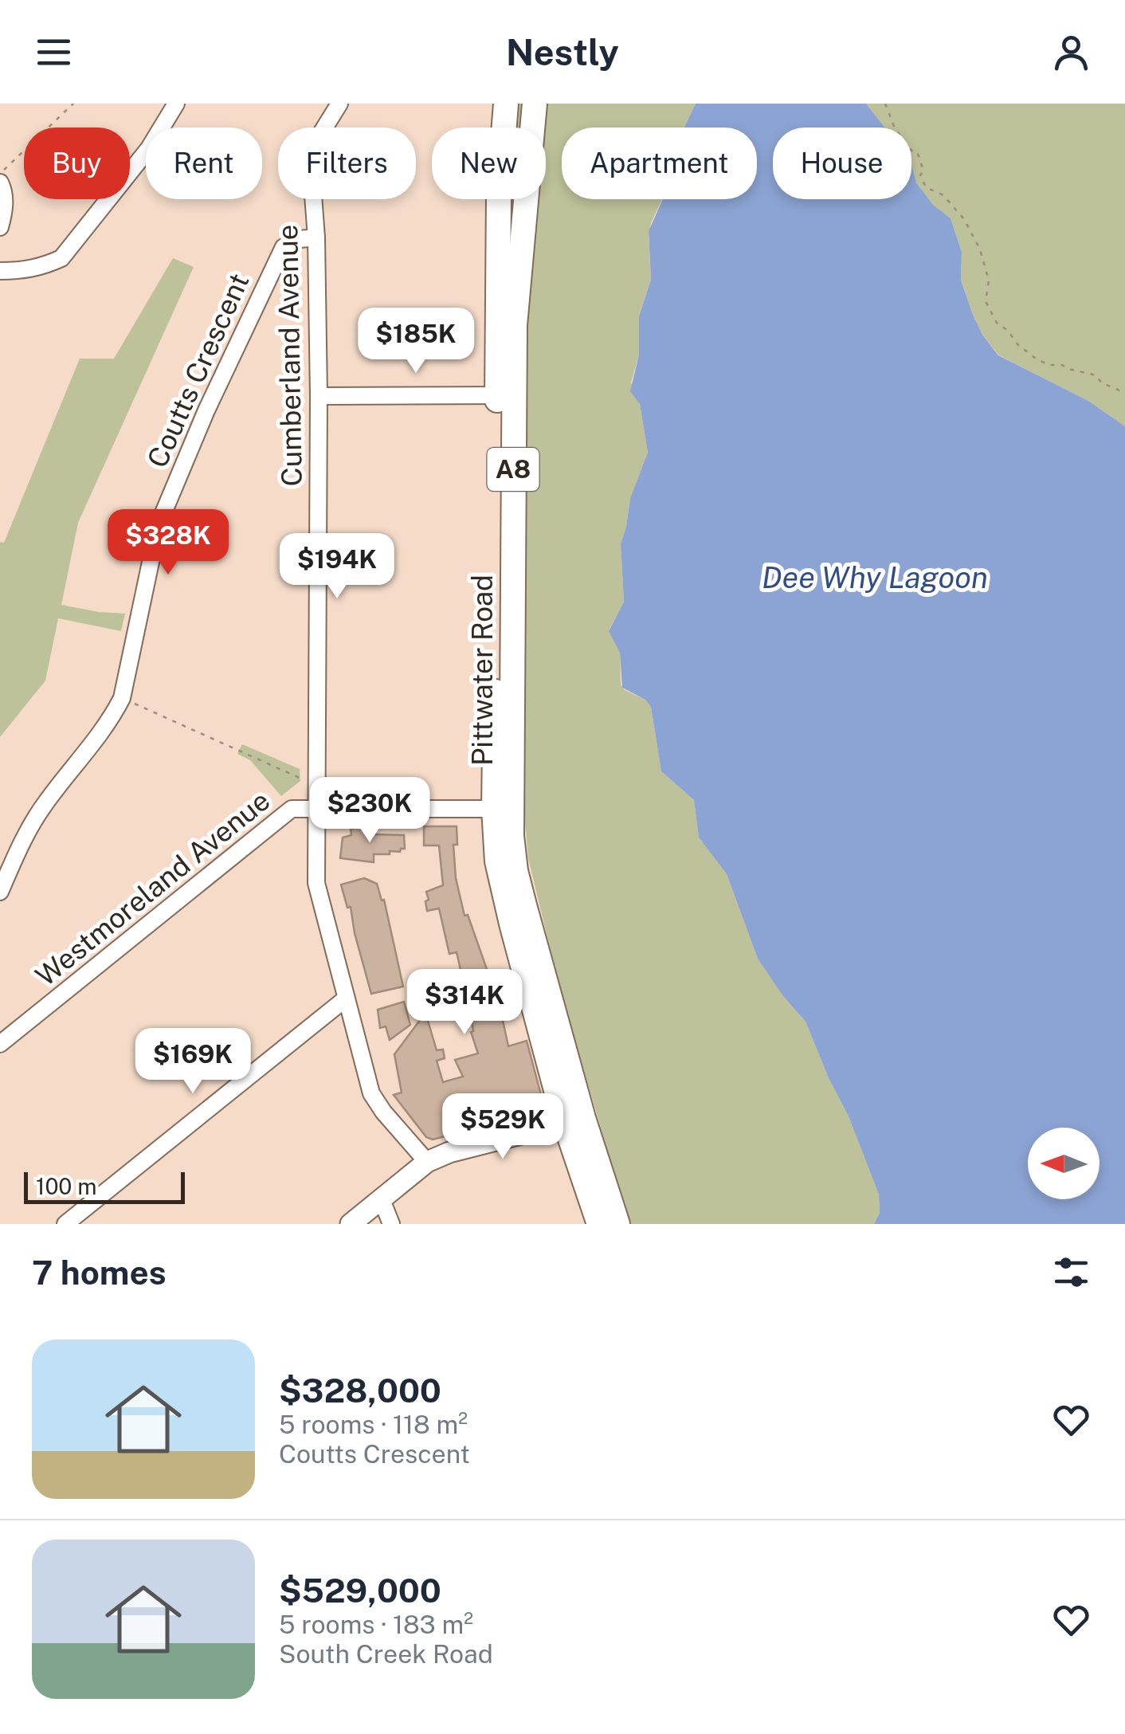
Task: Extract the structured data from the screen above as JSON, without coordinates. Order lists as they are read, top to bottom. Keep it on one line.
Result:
{"streets":{"highway":["A8","Pittwater Road"],"street":["Cumberland Avenue","Coutts Crescent","Westmoreland Avenue"]},"crossings":[["Cumberland Avenue","Coutts Crescent"],["Cumberland Avenue","Westmoreland Avenue"],["Pittwater Road","Westmoreland Avenue"]],"water":["Dee Why Lagoon"],"scale_bar":"100 m","north":"left","page":{"header":"Nestly","chip":["Buy","Rent","Filters","New","Apartment","House"],"price":["$185K","$328K","$194K","$230K","$314K","$169K","$529K"],"scale":"100 m","heading":"7 homes","list":[{"name":"$328,000","note":"5 rooms · 118 m² · Coutts Crescent"},{"name":"$529,000","note":"5 rooms · 183 m² · South Creek Road"}]}}
